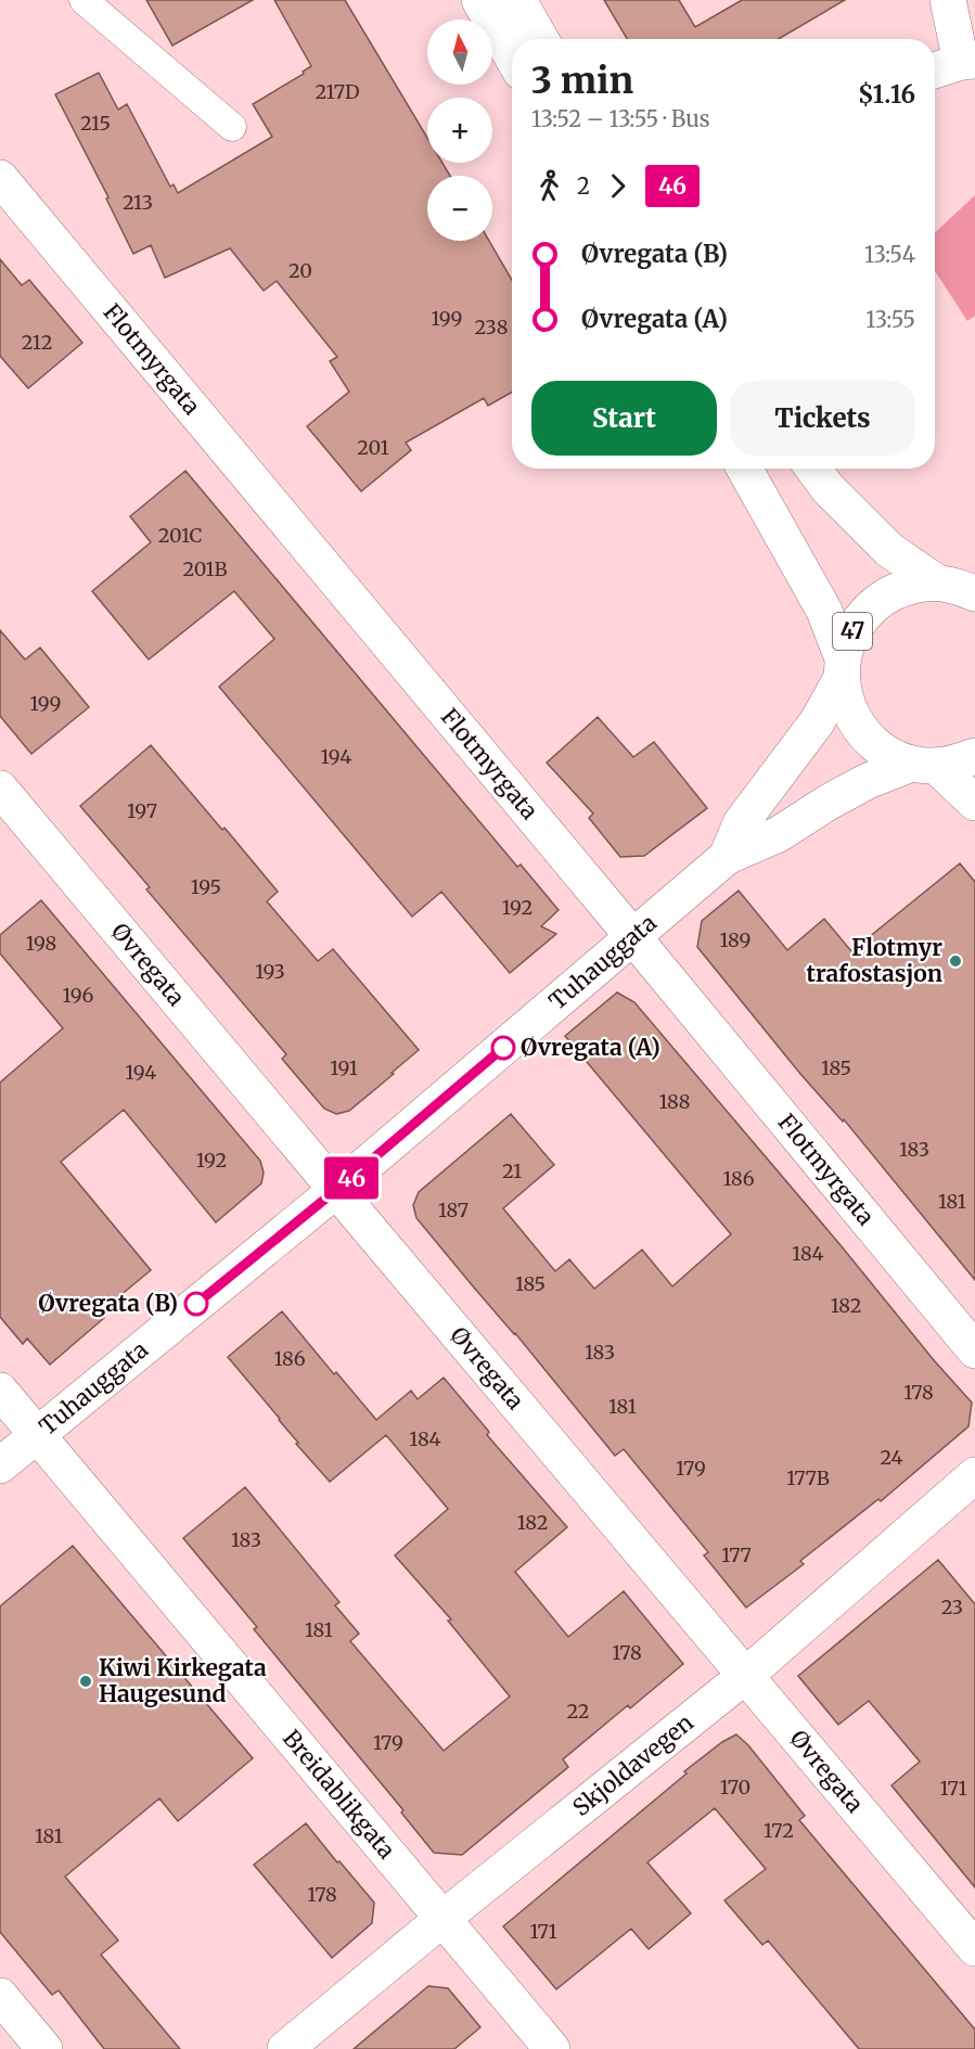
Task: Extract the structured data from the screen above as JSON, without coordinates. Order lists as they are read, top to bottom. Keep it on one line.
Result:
{"streets":{"street":["Flotmyrgata","47","Tuhauggata","Øvregata","Skjoldavegen","Breidablikgata"]},"crossings":[["Flotmyrgata","Tuhauggata"],["47","Tuhauggata"],["Tuhauggata","Øvregata"],["Tuhauggata","Breidablikgata"],["Øvregata","Skjoldavegen"],["Skjoldavegen","Breidablikgata"]],"places":["Flotmyr trafostasjon","Øvregata (A)","Øvregata (B)","Kiwi Kirkegata Haugesund"],"lines":["bus line 46"],"house_numbers":["217D","215","213","20","199","238","212","201","201C","201B","199","194","197","195","192","189","198","193","196","191","185","194","188","183","192","21","186","181","187","184","185","182","183","186","178","181","184","24","179","177B","182","183","177","23","181","178","22","179","170","171","172","181","178","171"],"north":"top","page":{"on_map":"46","map_buttons":["+","−"],"heading":["3 min","13:52 – 13:55 · Bus","$1.16"],"legs":["2","46"],"list":[{"name":"Øvregata (B)","value":"13:54"},{"name":"Øvregata (A)","value":"13:55"}],"buttons":["Start","Tickets"]}}
